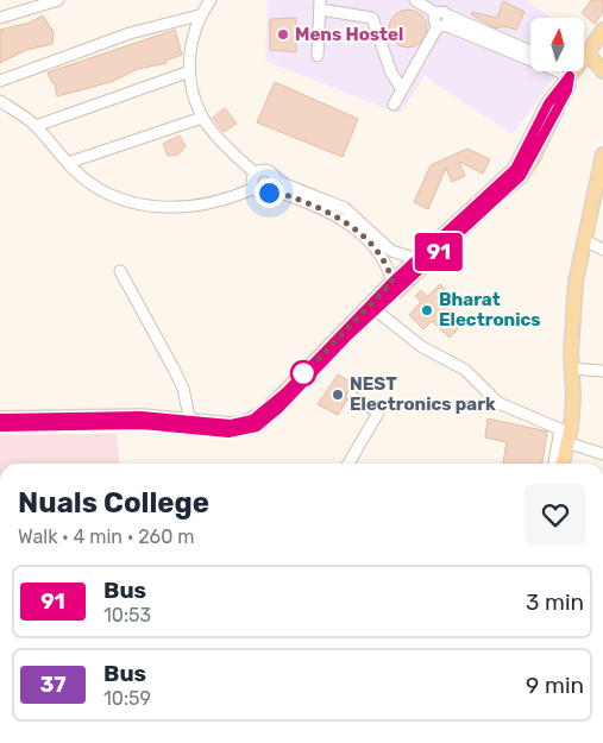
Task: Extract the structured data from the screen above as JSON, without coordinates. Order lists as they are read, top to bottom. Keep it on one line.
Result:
{"places":["Mens Hostel","Bharat Electronics","NEST Electronics park"],"lines":["bus line 91"],"north":"top","page":{"on_map":"91","heading":["Nuals College","Walk · 4 min · 260 m"],"list":[{"mark":"91","name":"Bus","note":"10:53","value":"3 min"},{"mark":"37","name":"Bus","note":"10:59","value":"9 min"}]}}
